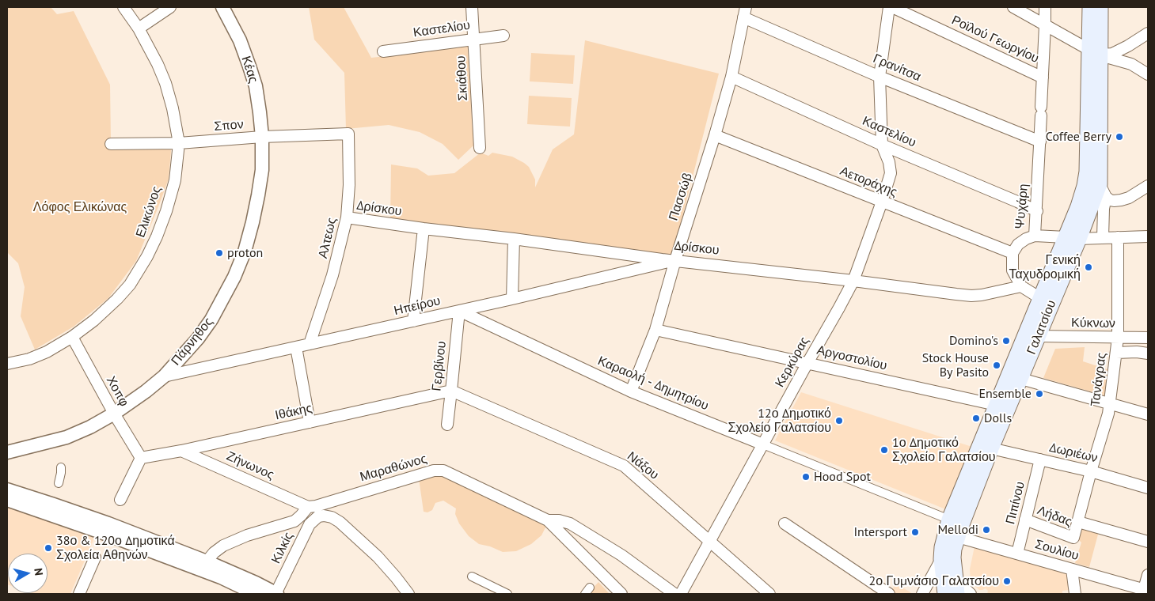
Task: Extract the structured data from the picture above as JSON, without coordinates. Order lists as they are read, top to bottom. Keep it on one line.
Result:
{"streets":{"main road":["Γαλατσίου"],"street":["Καστελίου","Ροϊλού Γεωργίου","Γρανίτσα","Κέας","Σκιάθου","Σπον","Αετοράχης","Πασσώβ","Ψυχάρη","Δρίσκου","Ελικώνος","Αλτεως","Ηπείρου","Κύκνων","Πάρνηθος","Αργοστολίου","Κερκύρας","Γερβίνου","Τανάγρας","Καραολή - Δημητρίου","Χοπφ","Ιθάκης","Δωριέων","Ζήνωνος","Νάξου","Μαραθώνος","Πιπίνου","Λήδας","Κιλκίς","Σουλίου"]},"crossings":[["Καστελίου","Σκιάθου"],["Καστελίου","Πασσώβ"],["Καστελίου","Ψυχάρη"],["Καστελίου","Κερκύρας"],["Ροϊλού Γεωργίου","Ψυχάρη"],["Γρανίτσα","Πασσώβ"],["Γρανίτσα","Ψυχάρη"],["Κέας","Σπον"],["Κέας","Πάρνηθος"],["Σπον","Ελικώνος"],["Σπον","Αλτεως"],["Σπον","Πάρνηθος"],["Αετοράχης","Πασσώβ"],["Αετοράχης","Ψυχάρη"],["Αετοράχης","Κερκύρας"],["Πασσώβ","Δρίσκου"],["Πασσώβ","Ηπείρου"],["Πασσώβ","Αργοστολίου"],["Πασσώβ","Καραολή - Δημητρίου"],["Δρίσκου","Αλτεως"],["Δρίσκου","Ηπείρου"],["Δρίσκου","Κερκύρας"],["Ελικώνος","Χοπφ"],["Αλτεως","Ηπείρου"],["Ηπείρου","Πάρνηθος"],["Ηπείρου","Γερβίνου"],["Ηπείρου","Καραολή - Δημητρίου"],["Κύκνων","Γαλατσίου"],["Κύκνων","Τανάγρας"],["Γαλατσίου","Αργοστολίου"],["Γαλατσίου","Καραολή - Δημητρίου"],["Γαλατσίου","Δωριέων"],["Γαλατσίου","Σουλίου"],["Πάρνηθος","Χοπφ"],["Αργοστολίου","Κερκύρας"],["Κερκύρας","Καραολή - Δημητρίου"],["Κερκύρας","Νάξου"],["Γερβίνου","Καραολή - Δημητρίου"],["Γερβίνου","Ιθάκης"],["Γερβίνου","Νάξου"],["Τανάγρας","Δωριέων"],["Τανάγρας","Λήδας"],["Χοπφ","Ιθάκης"],["Ιθάκης","Ζήνωνος"],["Ιθάκης","Νάξου"],["Δωριέων","Πιπίνου"],["Ζήνωνος","Μαραθώνος"],["Πιπίνου","Λήδας"],["Πιπίνου","Σουλίου"]],"parks":["Λόφος Ελικώνας"],"places":["Coffee Berry","proton","Γενική Ταχυδρομική","Domino's","Stock House By Pasito","Ensemble","Dolls","12ο Δημοτικό Σχολείο Γαλατσίου","1ο Δημοτικό Σχολείο Γαλατσίου","Hood Spot","Mellodi","Intersport","38ο & 120ο Δημοτικά Σχολεία Αθηνών","2ο Γυμνάσιο Γαλατσίου"],"north":"right"}
